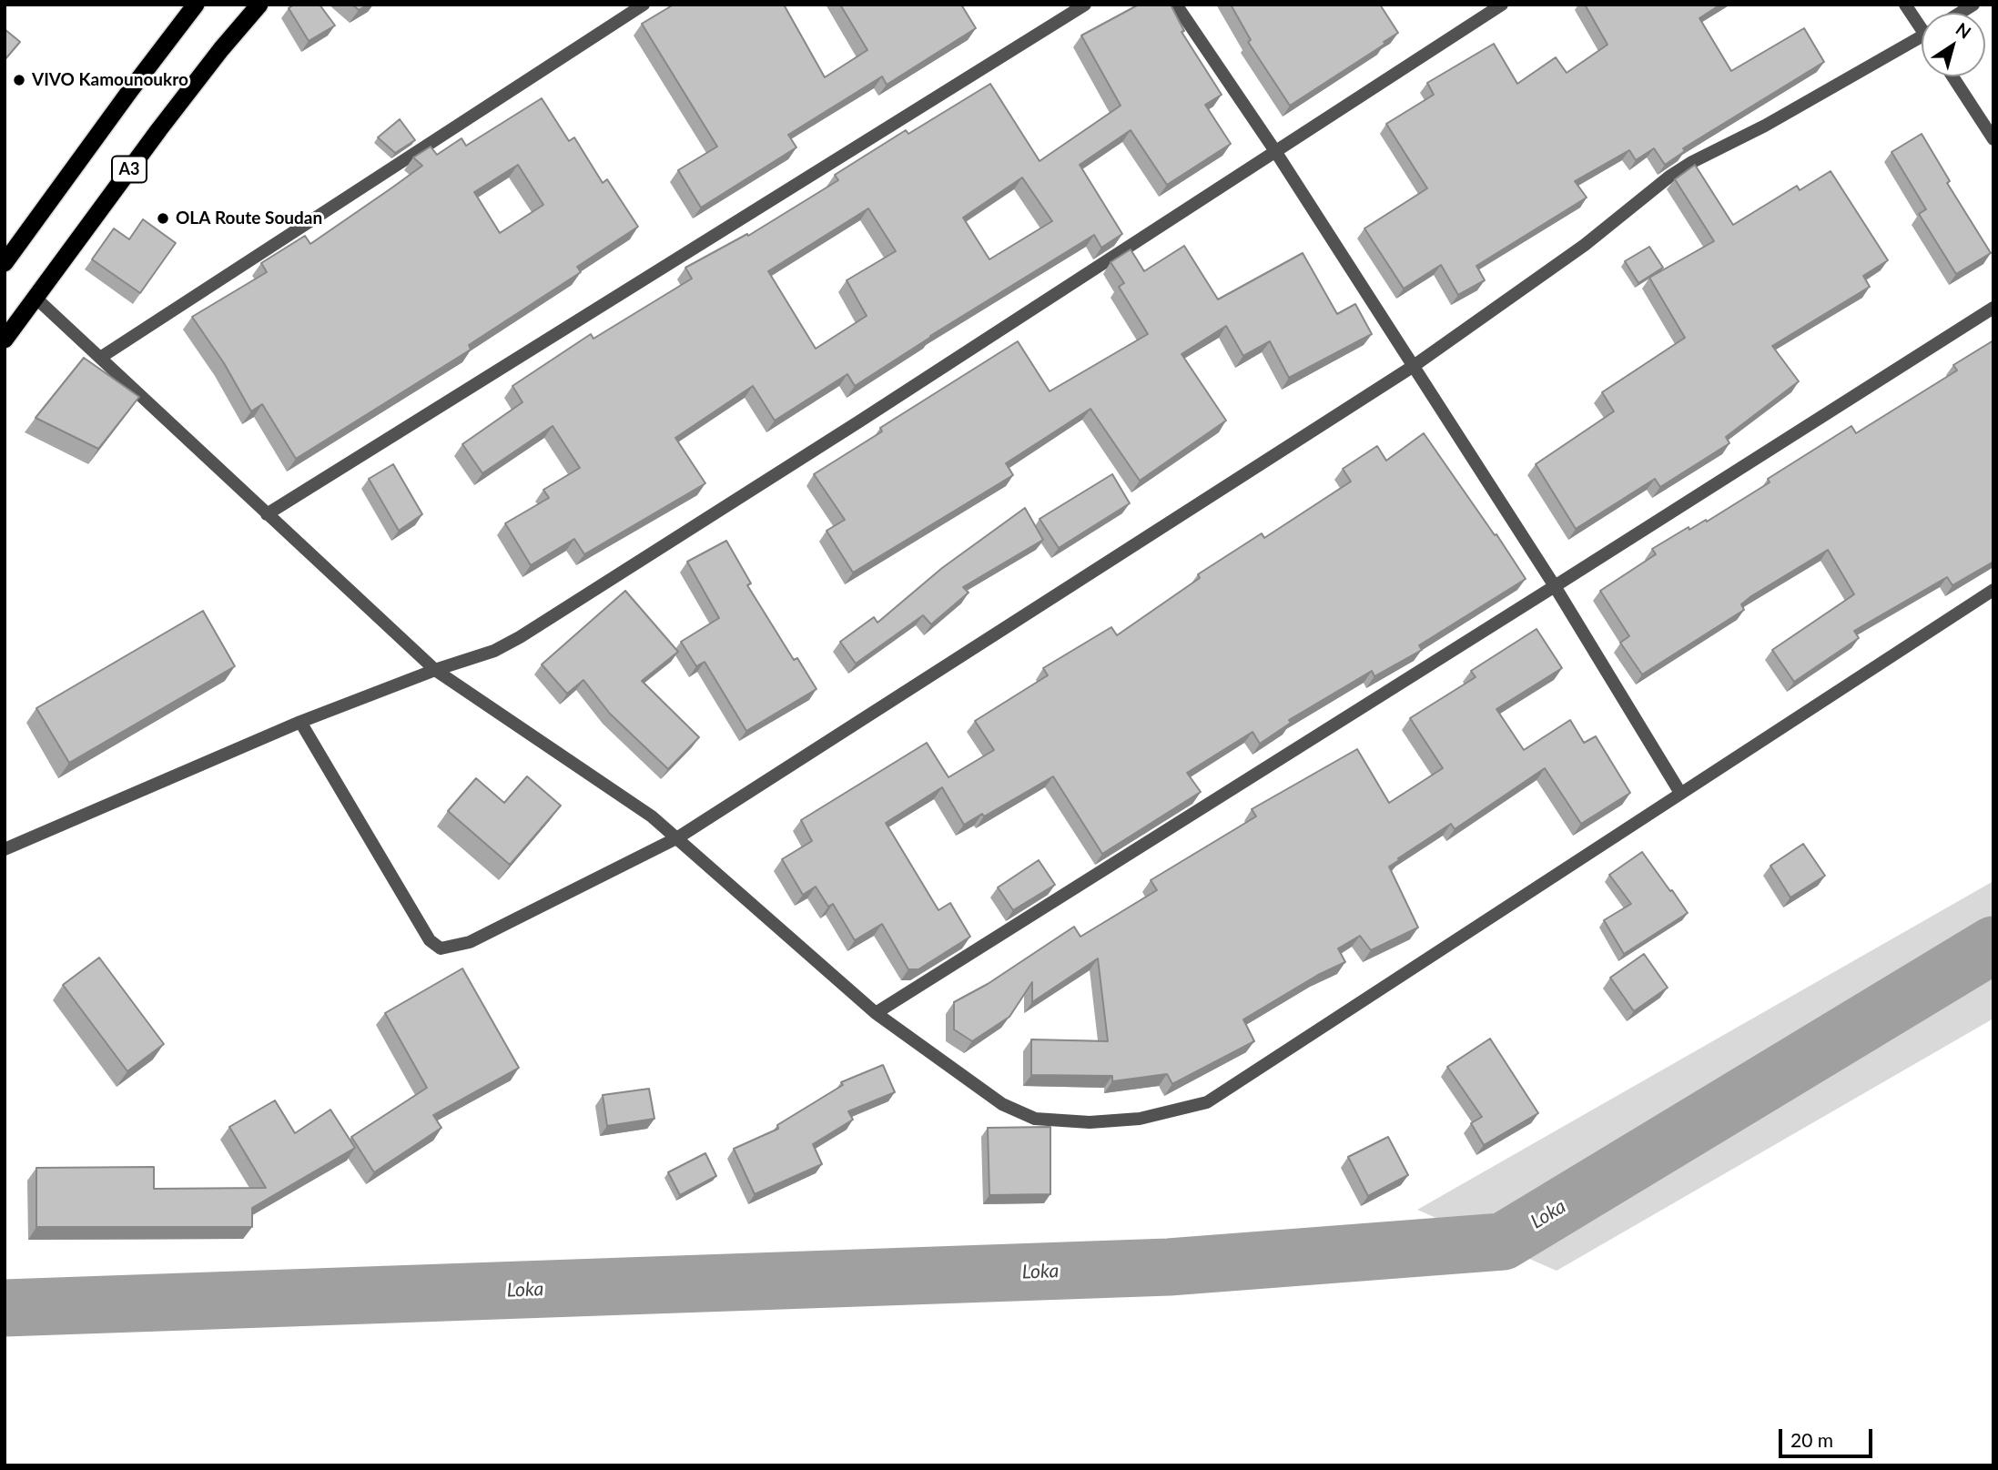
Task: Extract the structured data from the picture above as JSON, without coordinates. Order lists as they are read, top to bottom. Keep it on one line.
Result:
{"streets":{"highway":["A3"]},"water":["Loka"],"places":["VIVO Kamounoukro","OLA Route Soudan"],"scale_bar":"20 m","north":"top right"}
